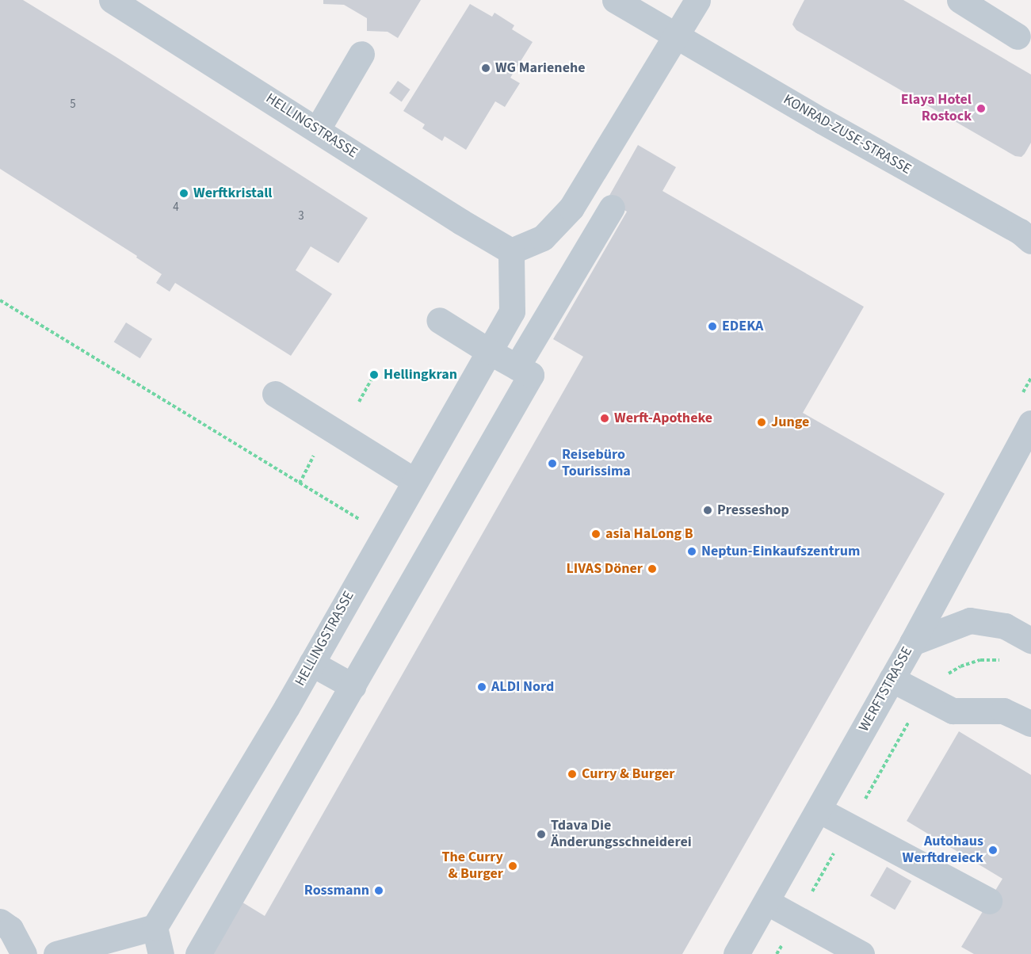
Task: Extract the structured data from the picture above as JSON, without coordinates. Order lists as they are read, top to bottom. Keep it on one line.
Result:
{"streets":{"street":["HELLINGSTRASSE","KONRAD-ZUSE-STRASSE","WERFTSTRASSE"]},"places":["WG Marienehe","Elaya Hotel Rostock","Werftkristall","EDEKA","Hellingkran","Werft-Apotheke","Junge","Reisebüro Tourissima","Presseshop","asia HaLong B","Neptun-Einkaufszentrum","LIVAS Döner","ALDI Nord","Curry & Burger","Tdava Die Änderungsschneiderei","Autohaus Werftdreieck","The Curry & Burger","Rossmann"],"house_numbers":["5","4","3"]}
